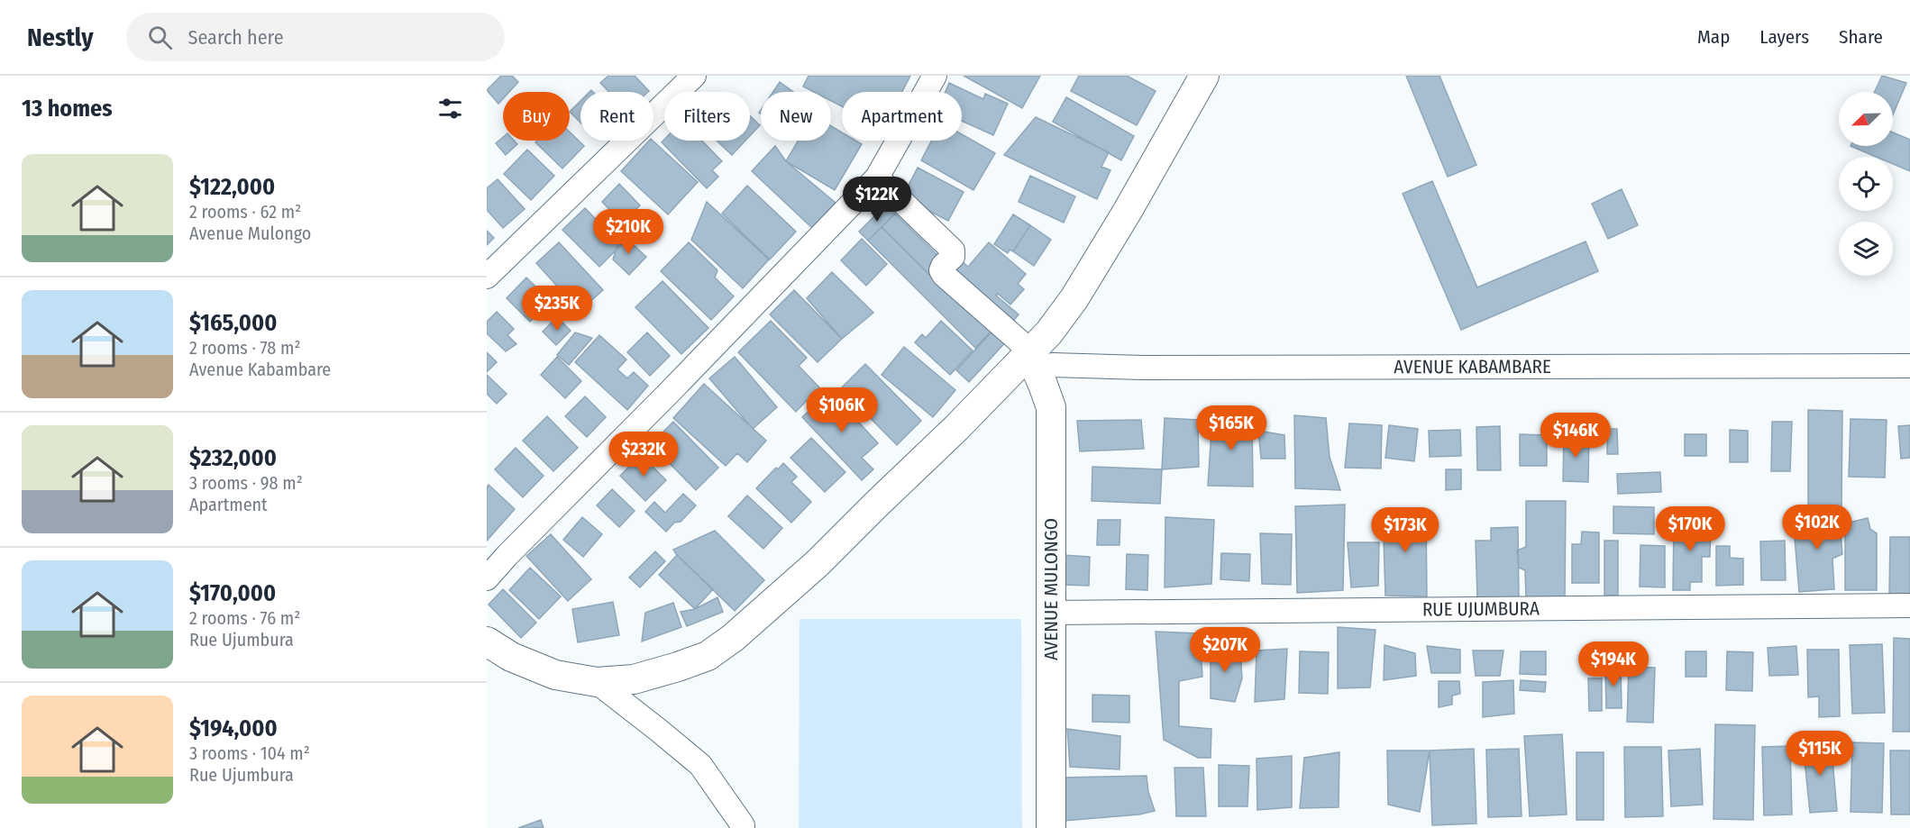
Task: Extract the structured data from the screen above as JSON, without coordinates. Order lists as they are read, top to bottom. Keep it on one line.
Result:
{"streets":{"street":["AVENUE KABAMBARE","AVENUE MULONGO","RUE UJUMBURA"]},"crossings":[["AVENUE KABAMBARE","AVENUE MULONGO"],["AVENUE MULONGO","RUE UJUMBURA"]],"north":"bottom left","page":{"header":"Nestly","search":"Search here","nav":["Map","Layers","Share"],"heading":"13 homes","chip":["Buy","Rent","Filters","New","Apartment"],"list":[{"name":"$122,000","note":"2 rooms · 62 m² · Avenue Mulongo"},{"name":"$165,000","note":"2 rooms · 78 m² · Avenue Kabambare"},{"name":"$232,000","note":"3 rooms · 98 m² · Apartment"},{"name":"$170,000","note":"2 rooms · 76 m² · Rue Ujumbura"},{"name":"$194,000","note":"3 rooms · 104 m² · Rue Ujumbura"}],"price":["$122K","$210K","$235K","$106K","$165K","$146K","$232K","$102K","$170K","$173K","$207K","$194K","$115K"]}}
